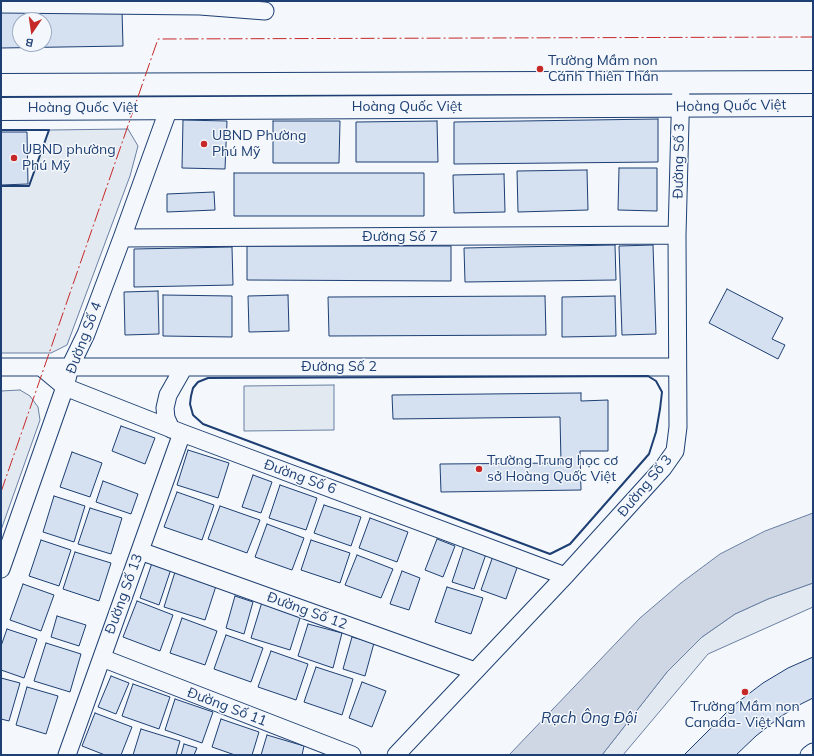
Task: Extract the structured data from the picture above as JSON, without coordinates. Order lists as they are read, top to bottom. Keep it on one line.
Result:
{"streets":{"main road":["Hoàng Quốc Việt"],"street":["Đường Số 3","Đường Số 7","Đường Số 4","Đường Số 2","Đường Số 6","Đường Số 13","Đường Số 12","Đường Số 11"]},"crossings":[["Hoàng Quốc Việt","Đường Số 3"],["Hoàng Quốc Việt","Đường Số 4"],["Đường Số 3","Đường Số 7"],["Đường Số 3","Đường Số 2"],["Đường Số 3","Đường Số 6"],["Đường Số 3","Đường Số 12"],["Đường Số 7","Đường Số 4"],["Đường Số 4","Đường Số 2"],["Đường Số 4","Đường Số 6"],["Đường Số 2","Đường Số 6"],["Đường Số 6","Đường Số 13"],["Đường Số 13","Đường Số 12"],["Đường Số 13","Đường Số 11"]],"water":["Rạch Ông Đội"],"places":["Trường Mầm non Cánh Thiên Thần","UBND Phường Phú Mỹ","UBND phường Phú Mỹ","Trường Trung học cơ sở Hoàng Quốc Việt","Trường Mầm non Canada- Việt Nam"],"north":"bottom"}
